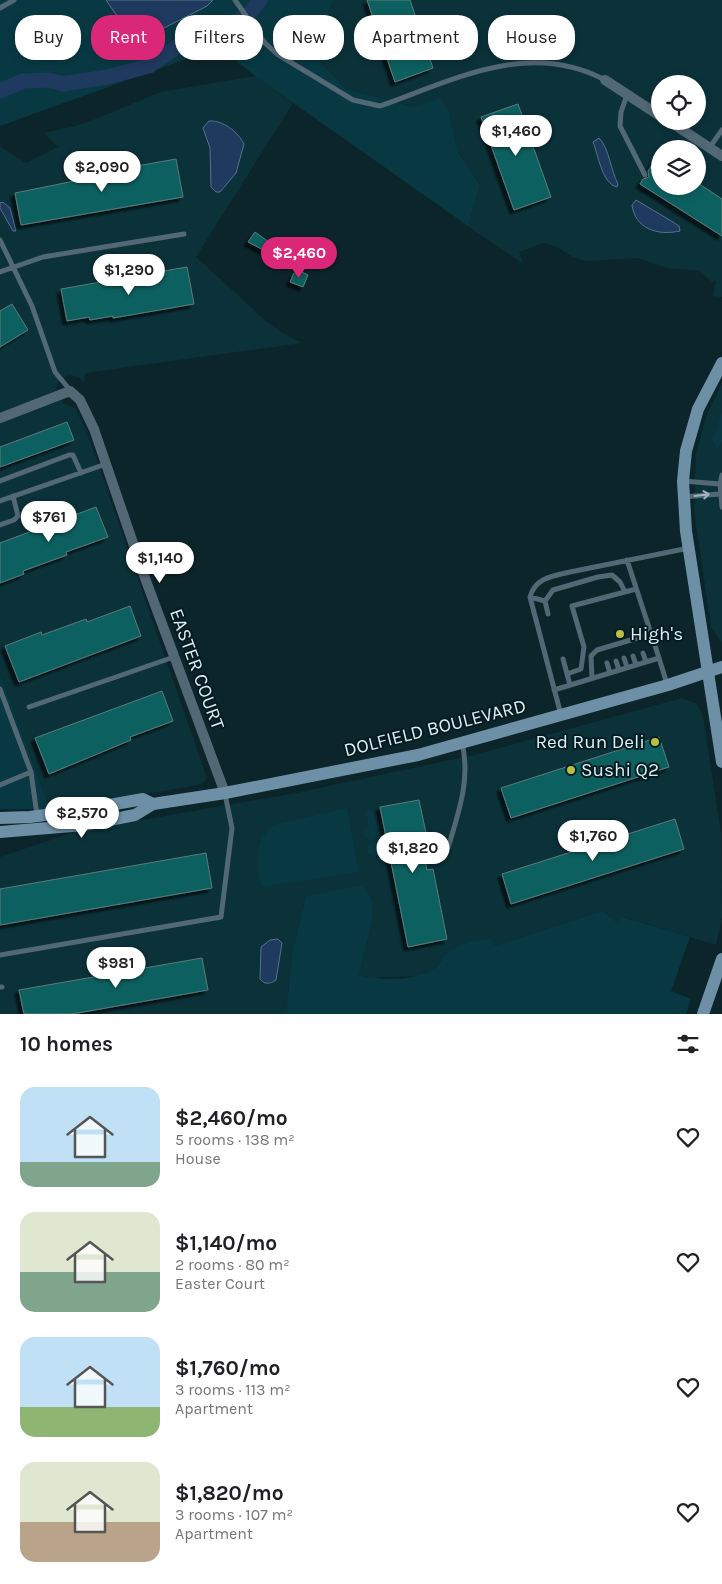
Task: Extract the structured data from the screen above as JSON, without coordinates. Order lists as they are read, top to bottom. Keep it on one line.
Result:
{"streets":{"main road":["DOLFIELD BOULEVARD"],"street":["EASTER COURT"]},"crossings":[["EASTER COURT","DOLFIELD BOULEVARD"]],"places":["High's","Red Run Deli","Sushi Q2"],"page":{"chip":["Buy","Rent","Filters","New","Apartment","House"],"price":["$1,460","$2,090","$2,460","$1,290","$761","$1,140","$2,570","$1,760","$1,820","$981"],"heading":"10 homes","list":[{"name":"$2,460/mo","note":"5 rooms · 138 m² · House"},{"name":"$1,140/mo","note":"2 rooms · 80 m² · Easter Court"},{"name":"$1,760/mo","note":"3 rooms · 113 m² · Apartment"},{"name":"$1,820/mo","note":"3 rooms · 107 m² · Apartment"}]}}
